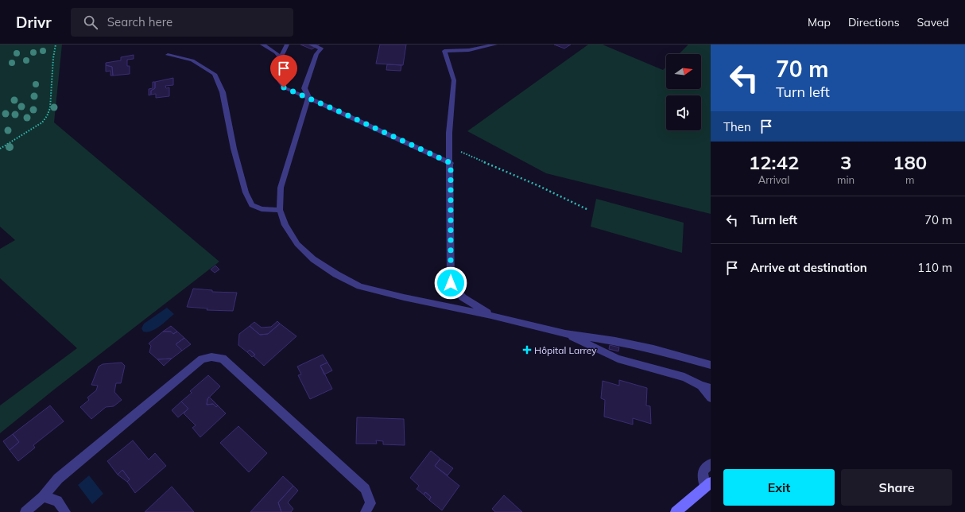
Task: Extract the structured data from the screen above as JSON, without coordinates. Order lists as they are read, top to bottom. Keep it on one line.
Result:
{"places":{"health":["Hôpital Larrey"]},"north":"right","page":{"header":"Drivr","search":"Search here","nav":["Map","Directions","Saved"],"turn":["70 m","Turn left"],"then":"Then","eta":["12:42","Arrival","3","min","180","m"],"list":[{"name":"Turn left","value":"70 m"},{"name":"Arrive at destination","value":"110 m"}],"buttons":["Exit","Share"]}}
